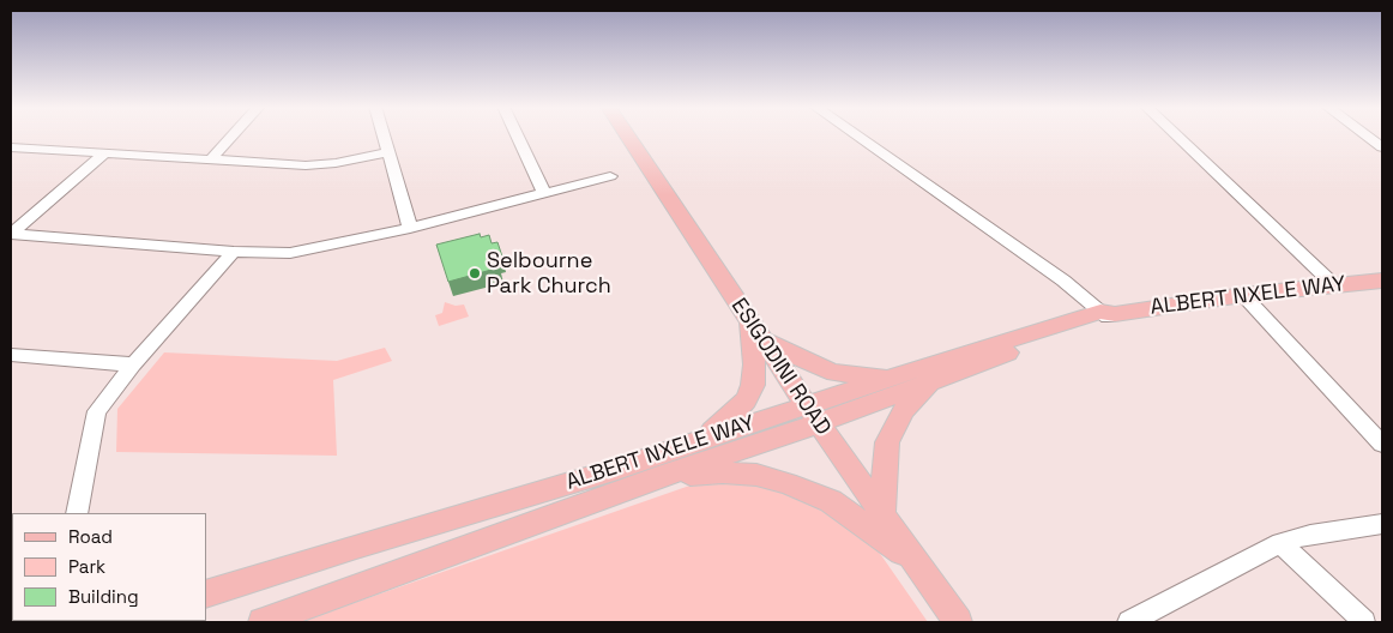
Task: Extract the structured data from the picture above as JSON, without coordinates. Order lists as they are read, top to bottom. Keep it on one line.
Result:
{"streets":{"main road":["ALBERT NXELE WAY","ESIGODINI ROAD"]},"crossings":[["ALBERT NXELE WAY","ESIGODINI ROAD"]],"places":["Selbourne Park Church"],"legend":["Road","Park","Building"]}
